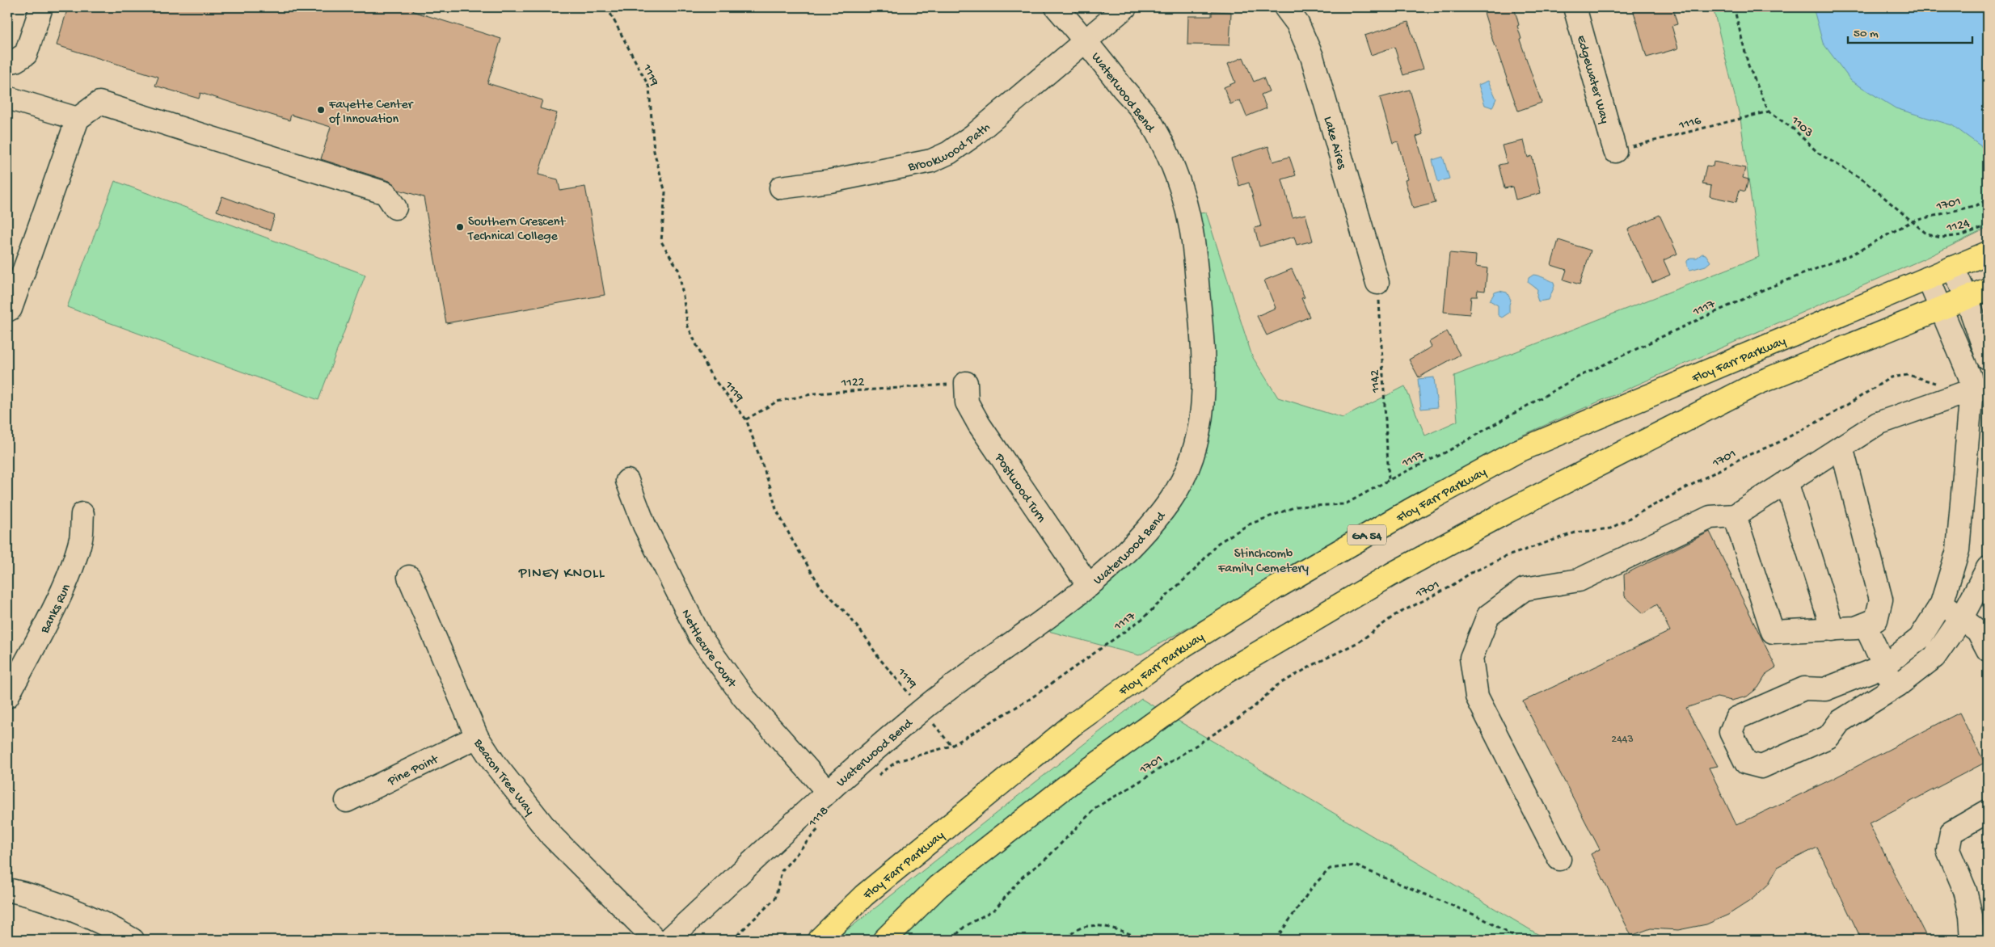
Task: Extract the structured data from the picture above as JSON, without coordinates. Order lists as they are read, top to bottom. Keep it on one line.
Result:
{"streets":{"main road":["Floy Farr Parkway","GA 54"],"street":["Edgewater Way","Waterwood Bend","Lake Aires","Brookwood Path","Postwood Turn","Banks Run","Nettlecure Court","Pine Point","Beacon Tree Way"],"path":["1119","1116","1103","1701","1124","1117","1122","1142","1118"]},"crossings":[["1119","Waterwood Bend"],["1119","1117"],["1119","1122"],["Edgewater Way","1116"],["Waterwood Bend","Brookwood Path"],["Waterwood Bend","Postwood Turn"],["Waterwood Bend","Nettlecure Court"],["1116","1103"],["1103","1701"],["1103","1124"],["1103","1117"],["Lake Aires","1142"],["1701","1124"],["1701","1117"],["1124","1117"],["1117","1142"],["1122","Postwood Turn"],["Pine Point","Beacon Tree Way"]],"districts":["PINEY KNOLL"],"parks":["Stinchcomb Family Cemetery"],"places":["Fayette Center of Innovation","Southern Crescent Technical College"],"house_numbers":["2443"],"scale_bar":"50 m"}
